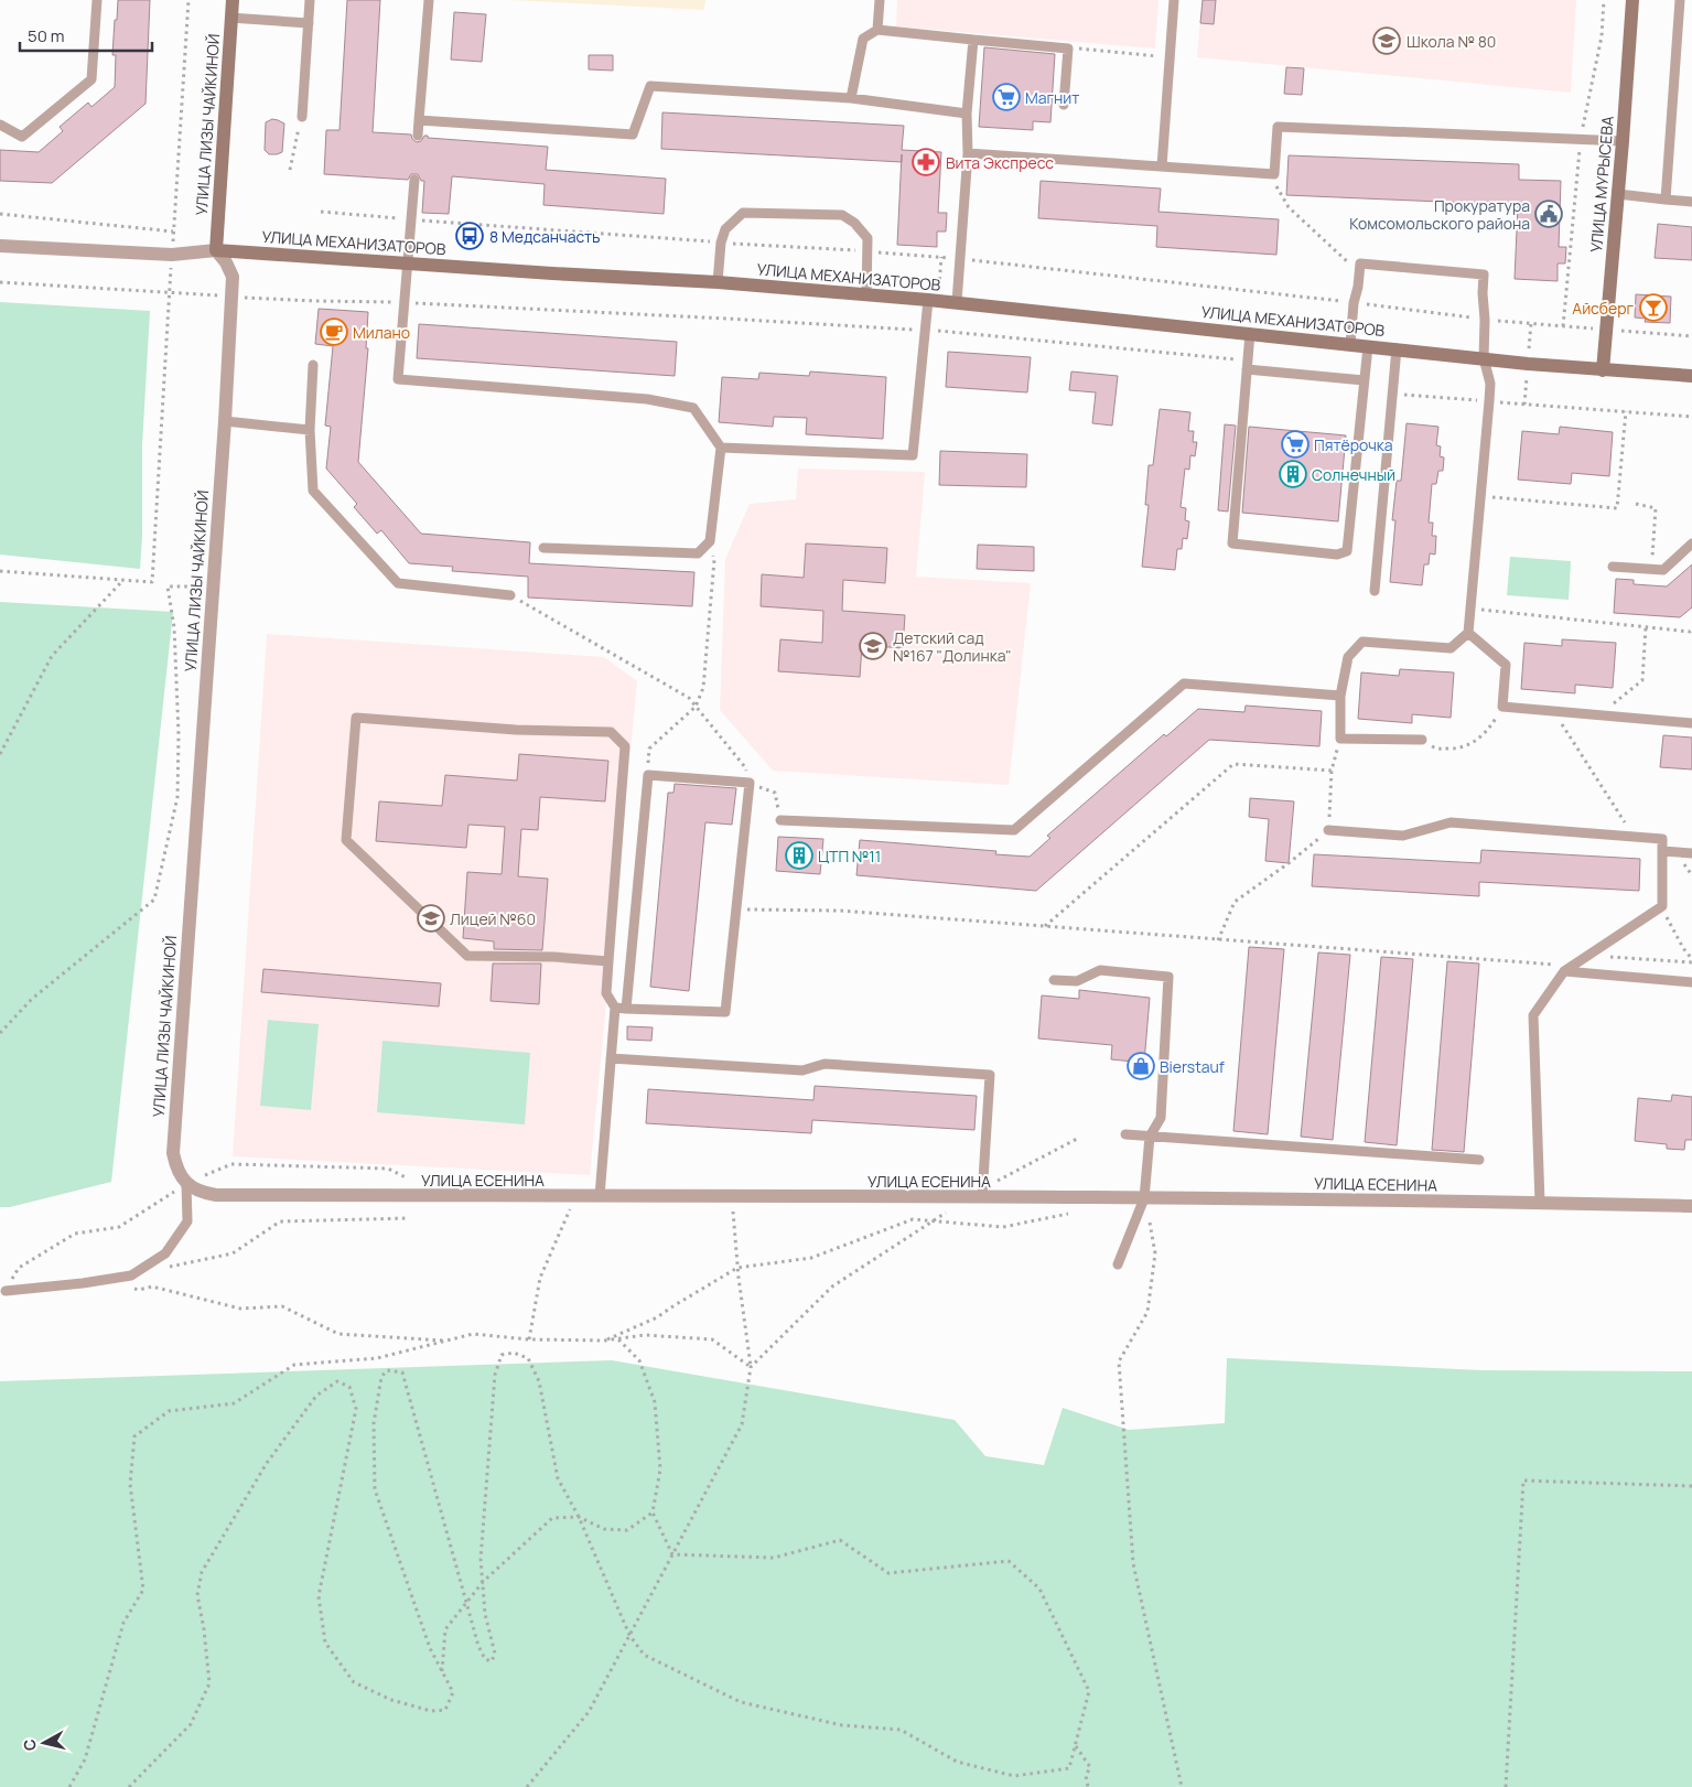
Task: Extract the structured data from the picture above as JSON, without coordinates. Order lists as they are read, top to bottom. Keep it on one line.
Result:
{"streets":{"main road":["УЛИЦА ЛИЗЫ ЧАЙКИНОЙ","УЛИЦА МУРЫСЕВА","УЛИЦА МЕХАНИЗАТОРОВ"],"street":["УЛИЦА ЕСЕНИНА"]},"crossings":[["УЛИЦА ЛИЗЫ ЧАЙКИНОЙ","УЛИЦА МЕХАНИЗАТОРОВ"],["УЛИЦА ЛИЗЫ ЧАЙКИНОЙ","УЛИЦА ЕСЕНИНА"],["УЛИЦА МУРЫСЕВА","УЛИЦА МЕХАНИЗАТОРОВ"]],"places":{"school or university":["Школа № 80","Детский сад №167 \"Долинка\"","Лицей №60"],"supermarket":["Магнит","Пятёрочка"],"pharmacy":["Вита Экспресс"],"public building":["Прокуратура Комсомольского района"],"bus stop":["8 Медсанчасть"],"bar":["Айсберг"],"cafe":["Милано"],"building":["Солнечный","ЦТП №11"],"shop":["Bierstauf"]},"scale_bar":"50 m","north":"left"}
